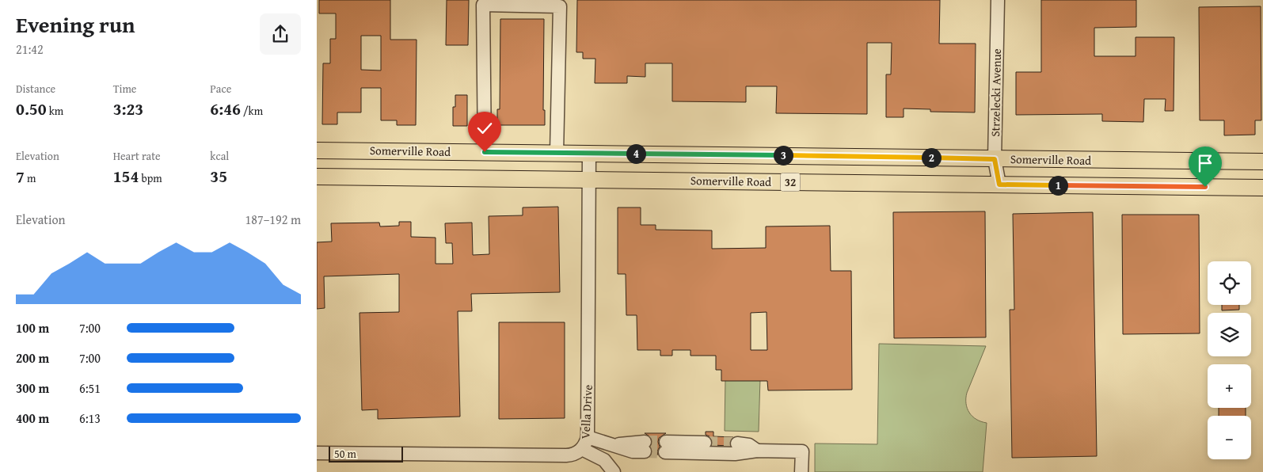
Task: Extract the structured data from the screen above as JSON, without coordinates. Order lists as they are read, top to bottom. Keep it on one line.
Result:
{"streets":{"main road":["Somerville Road","32"],"street":["Strzelecki Avenue","Vella Drive"]},"crossings":[["Strzelecki Avenue","Somerville Road"],["Somerville Road","Vella Drive"]],"scale_bar":"50 m","page":{"heading":["Evening run","21:42"],"stats":[["Distance","0.50 km"],["Time","3:23"],["Pace","6:46 /km"],["Elevation","7 m"],["Heart rate","154 bpm"],["kcal","35"]],"pins":["4","3","2","1"],"chart":["Elevation","187–192 m"],"map_buttons":["+","−"],"list":[{"name":"100 m","note":"7:00"},{"name":"200 m","note":"7:00"},{"name":"300 m","note":"6:51"},{"name":"400 m","note":"6:13"}],"scale":"50 m"}}
